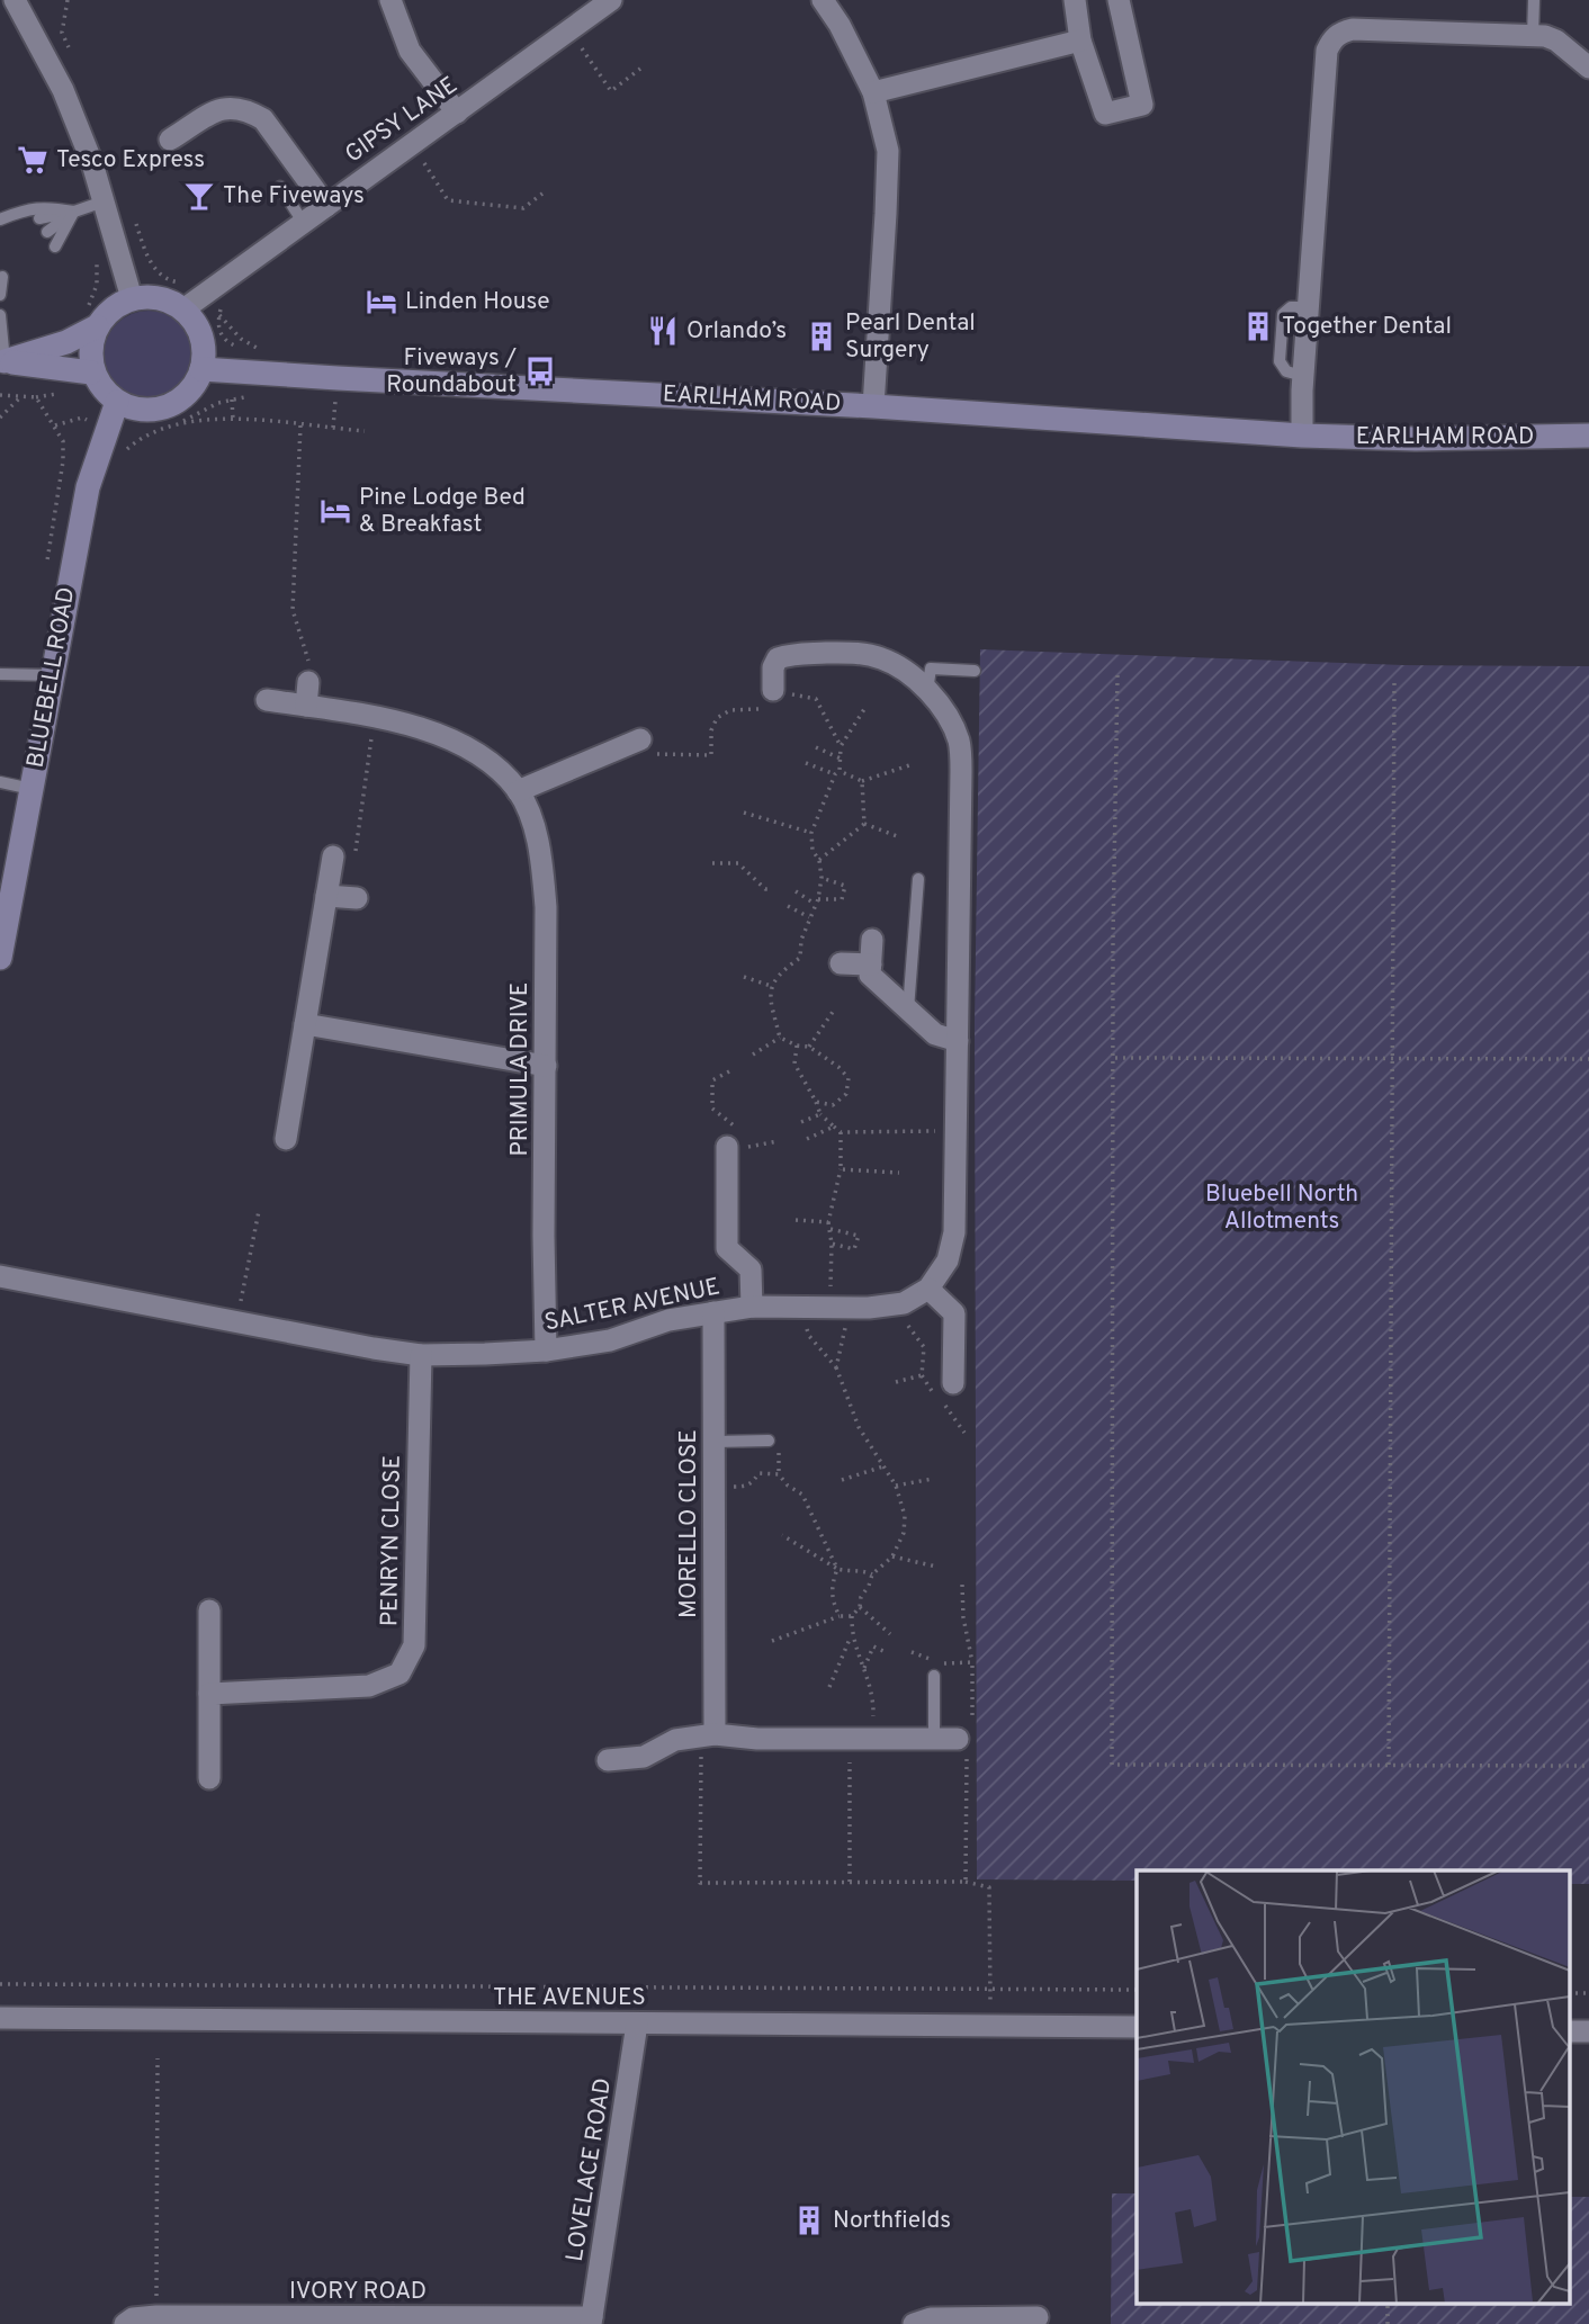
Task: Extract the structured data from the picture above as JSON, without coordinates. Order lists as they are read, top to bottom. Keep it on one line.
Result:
{"streets":{"main road":["EARLHAM ROAD","BLUEBELL ROAD"],"street":["GIPSY LANE","PRIMULA DRIVE","SALTER AVENUE","MORELLO CLOSE","PENRYN CLOSE","THE AVENUES","LOVELACE ROAD","IVORY ROAD"]},"crossings":[["GIPSY LANE","EARLHAM ROAD"],["GIPSY LANE","BLUEBELL ROAD"],["EARLHAM ROAD","BLUEBELL ROAD"],["PRIMULA DRIVE","SALTER AVENUE"],["SALTER AVENUE","MORELLO CLOSE"],["SALTER AVENUE","PENRYN CLOSE"],["THE AVENUES","LOVELACE ROAD"],["LOVELACE ROAD","IVORY ROAD"]],"parks":["Bluebell North Allotments"],"places":{"supermarket":["Tesco Express"],"bar":["The Fiveways"],"hotel":["Linden House","Pine Lodge Bed & Breakfast"],"building":["Together Dental","Pearl Dental Surgery","Northfields"],"restaurant":["Orlando’s"],"bus stop":["Fiveways / Roundabout"]}}
